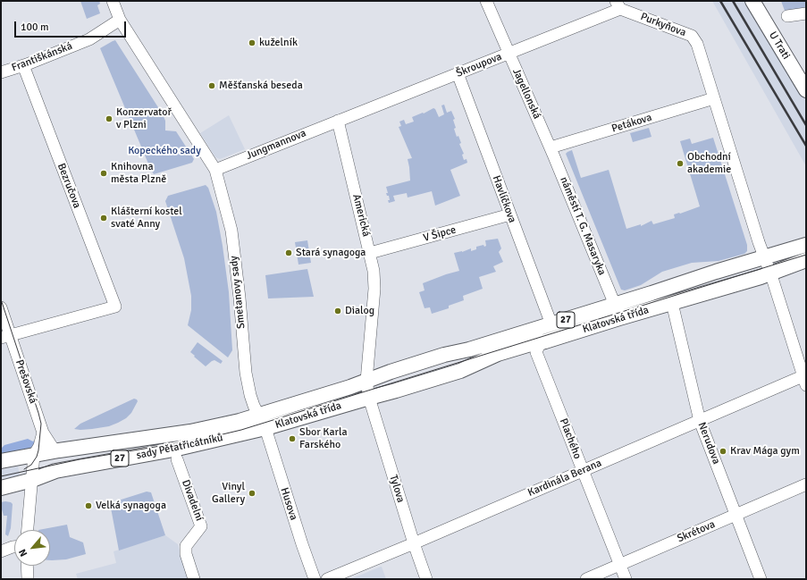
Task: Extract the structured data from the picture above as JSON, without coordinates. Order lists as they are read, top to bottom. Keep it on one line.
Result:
{"streets":{"main road":["U Trati","27","Klatovská třída","sady Pětatřicátníků"],"street":["Purkyňova","Františkánská","Škroupova","Jagellonská","Petákova","Jungmannova","Bezručova","Havlíčkova","Americká","náměstí T. G. Masaryka","V Šipce","Smetanovy sady","Prešovská","Plachého","Nerudova","Kardinála Berana","Tylova","Divadelní","Husova","Skrétova"]},"crossings":[["Purkyňova","Škroupova"],["Purkyňova","Petákova"],["Františkánská","Bezručova"],["Škroupova","Jagellonská"],["Škroupova","Jungmannova"],["Škroupova","Havlíčkova"],["Škroupova","Americká"],["Jagellonská","Petákova"],["Jagellonská","náměstí T. G. Masaryka"],["Petákova","náměstí T. G. Masaryka"],["Jungmannova","Americká"],["Jungmannova","Smetanovy sady"],["Bezručova","Prešovská"],["Havlíčkova","V Šipce"],["Havlíčkova","Klatovská třída"],["Americká","V Šipce"],["Americká","Klatovská třída"],["Americká","Tylova"],["náměstí T. G. Masaryka","Klatovská třída"],["Smetanovy sady","Klatovská třída"],["Smetanovy sady","sady Pětatřicátníků"],["Klatovská třída","Plachého"],["Klatovská třída","Nerudova"],["Klatovská třída","sady Pětatřicátníků"],["Klatovská třída","Tylova"],["Klatovská třída","Husova"],["Prešovská","sady Pětatřicátníků"],["Plachého","Kardinála Berana"],["Plachého","Skrétova"],["Nerudova","Kardinála Berana"],["Nerudova","Skrétova"],["sady Pětatřicátníků","Husova"],["Kardinála Berana","Tylova"]],"parks":["Kopeckého sady"],"places":["kuželník","Měšťanská beseda","Konzervatoř v Plzni","Obchodní akademie","Knihovna města Plzně","Klášterní kostel svaté Anny","Stará synagoga","Dialog","Sbor Karla Farského","Krav Mága gym","Vinyl Gallery","Velká synagoga"],"scale_bar":"100 m","north":"bottom left"}
